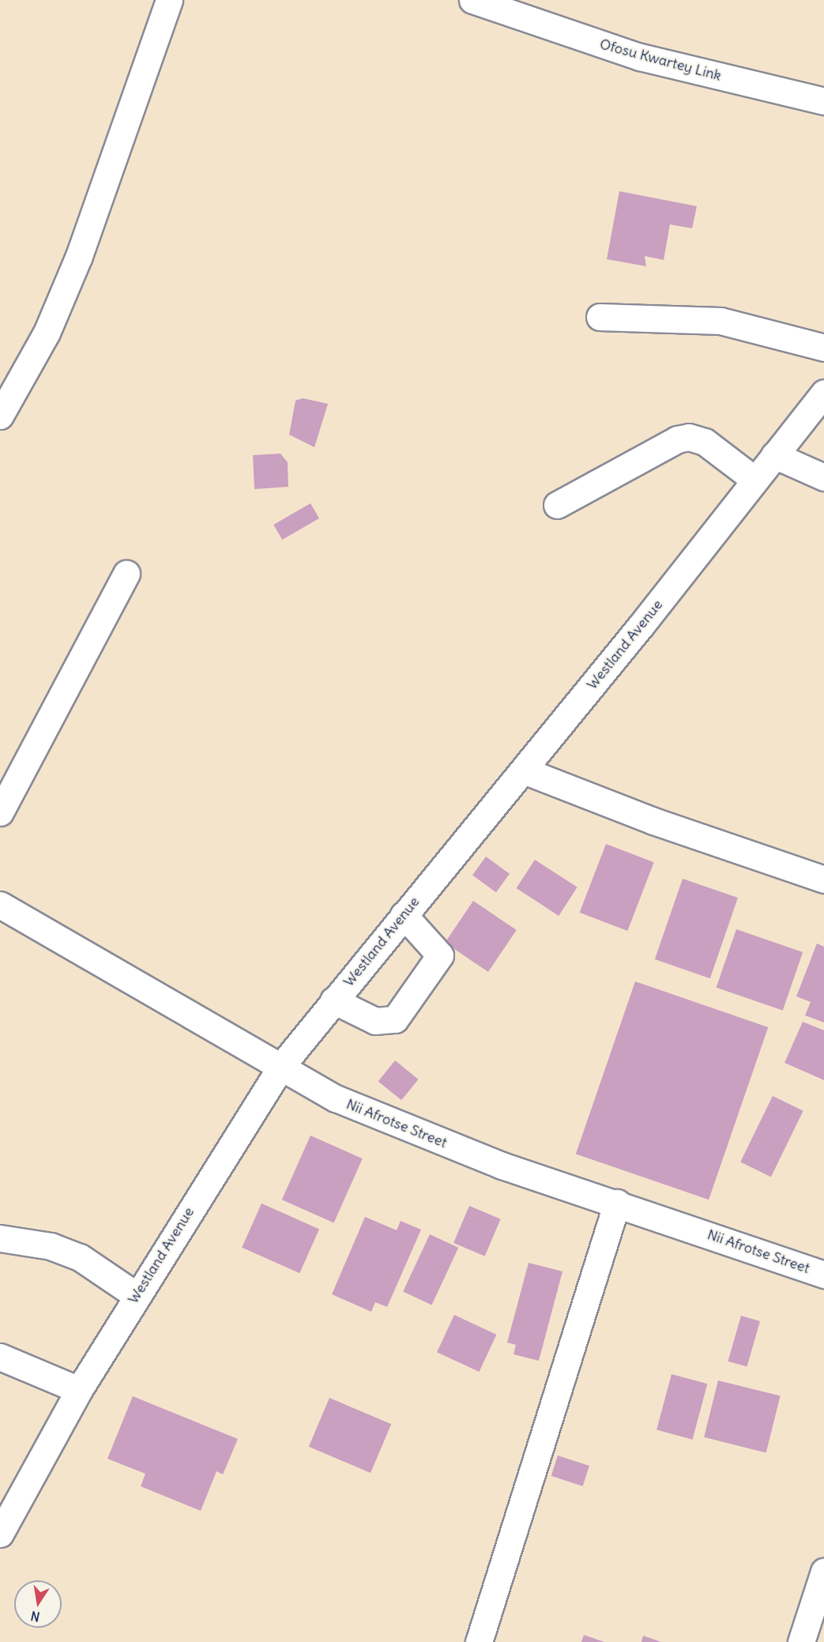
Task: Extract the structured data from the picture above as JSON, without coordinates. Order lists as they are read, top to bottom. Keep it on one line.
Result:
{"streets":{"street":["Ofosu Kwartey Link","Westland Avenue","Nii Afrotse Street"]},"crossings":[["Westland Avenue","Nii Afrotse Street"]],"north":"bottom"}
